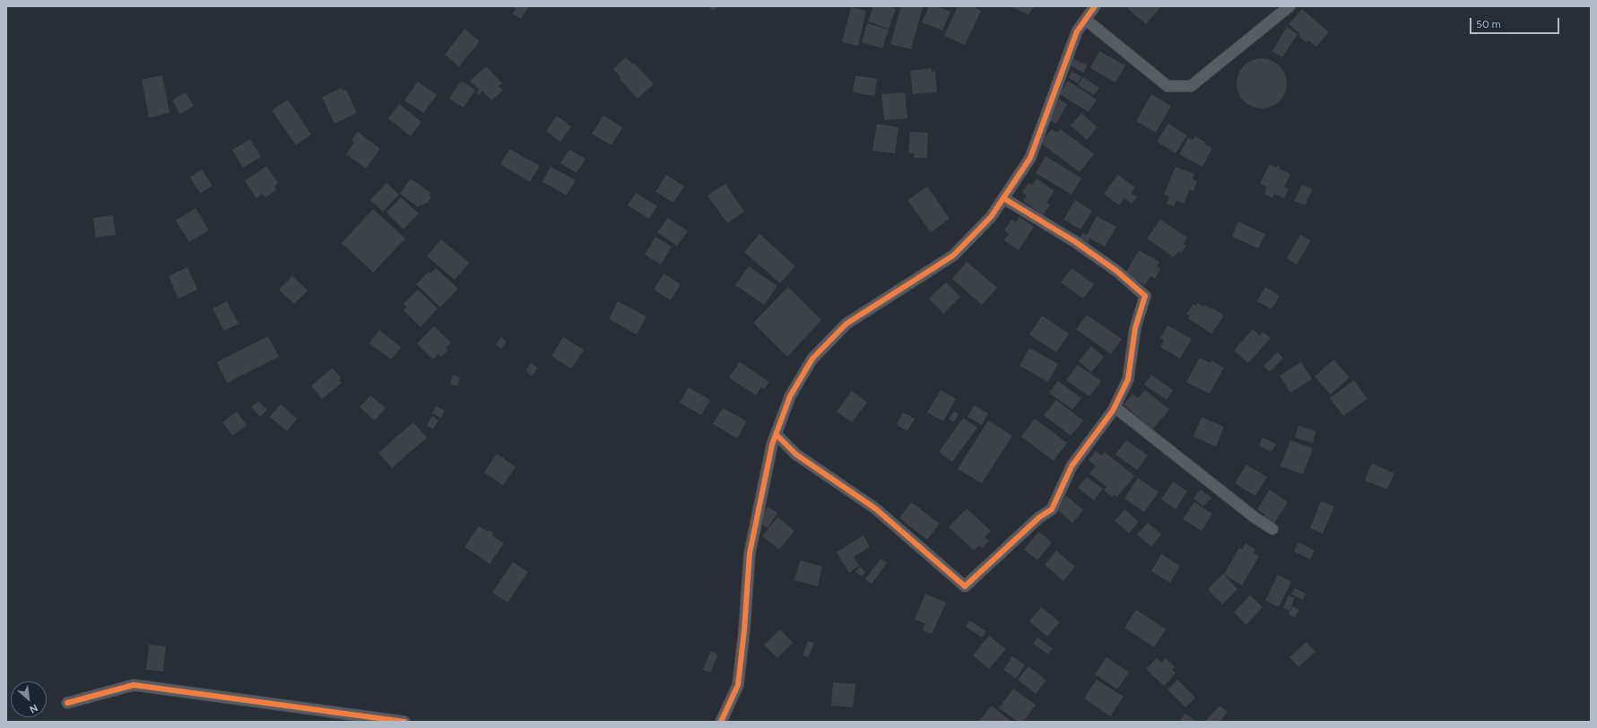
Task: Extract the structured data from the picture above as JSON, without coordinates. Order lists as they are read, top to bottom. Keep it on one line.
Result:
{"scale_bar":"50 m","north":"bottom right"}
